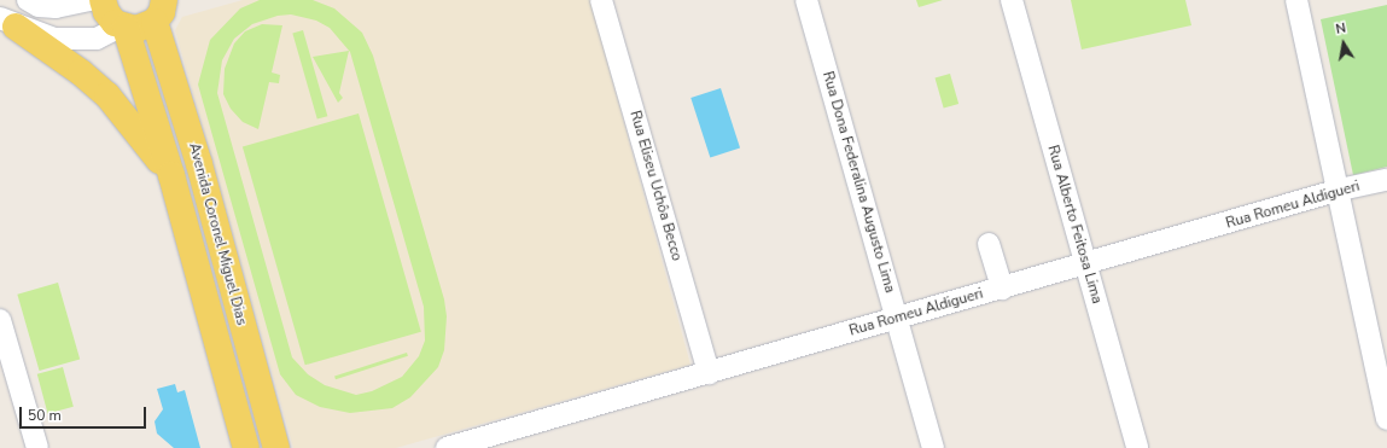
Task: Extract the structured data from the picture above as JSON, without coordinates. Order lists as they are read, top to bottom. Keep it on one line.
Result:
{"streets":{"main road":["Avenida Coronel Miguel Dias"],"street":["Rua Dona Federalina Augusto Lima","Rua Eliseu Uchôa Becco","Rua Romeu Aldigueri","Rua Alberto Feitosa Lima"]},"crossings":[["Rua Dona Federalina Augusto Lima","Rua Romeu Aldigueri"],["Rua Eliseu Uchôa Becco","Rua Romeu Aldigueri"],["Rua Romeu Aldigueri","Rua Alberto Feitosa Lima"]],"scale_bar":"50 m","north":"top"}
